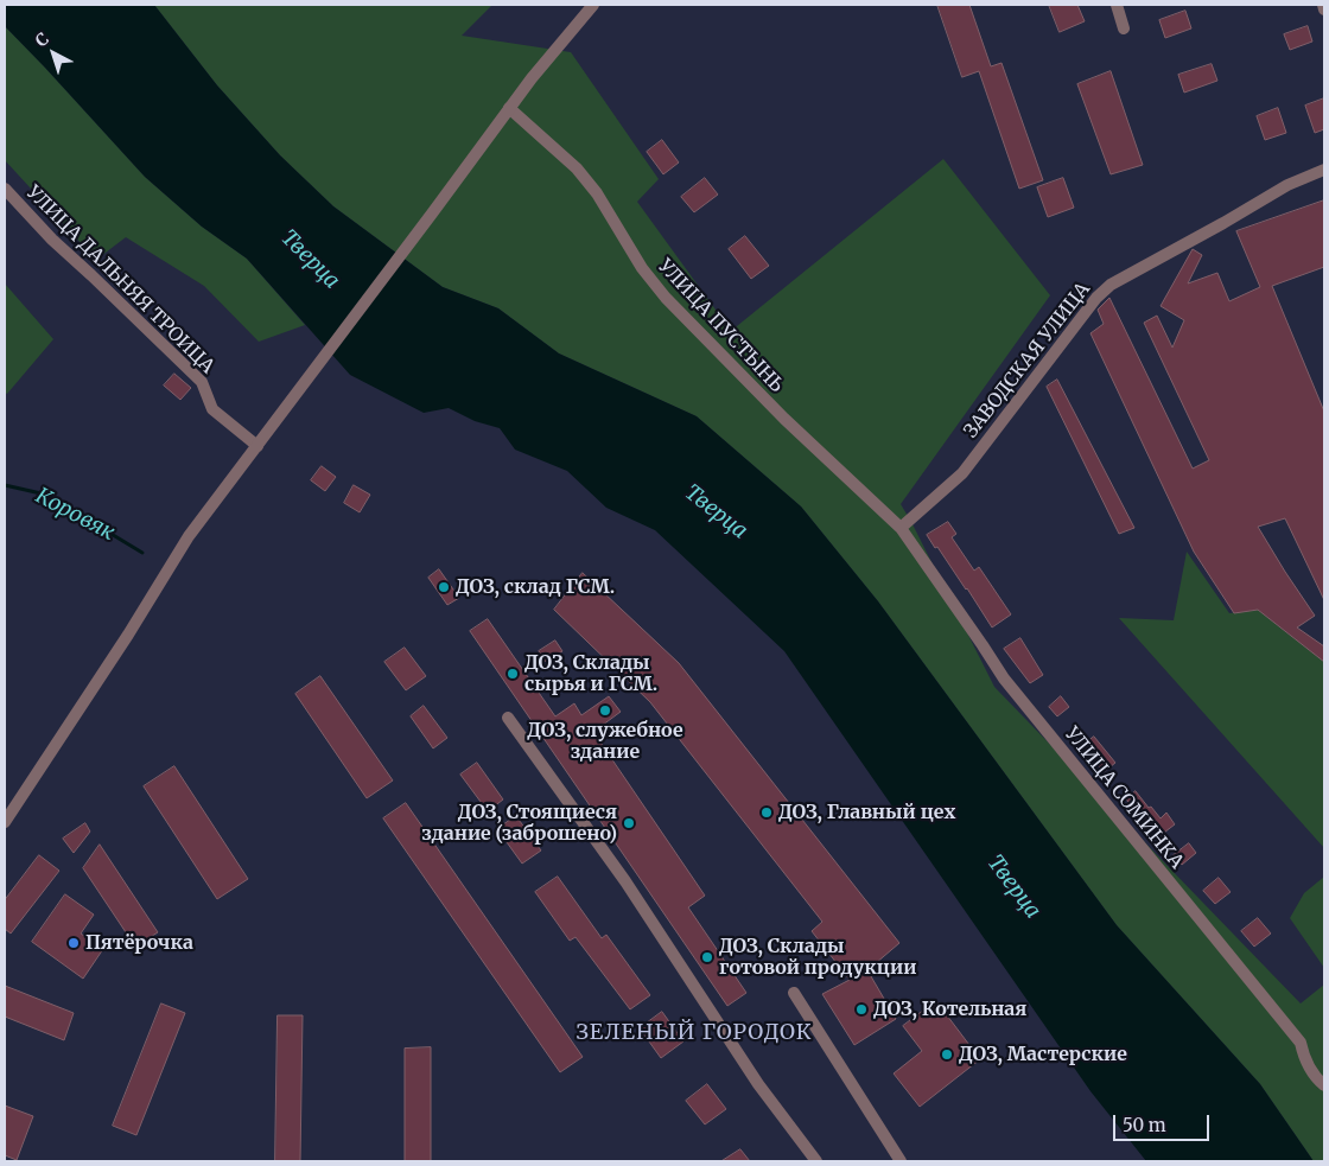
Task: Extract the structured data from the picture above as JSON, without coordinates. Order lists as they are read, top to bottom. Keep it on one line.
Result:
{"streets":{"street":["УЛИЦА ДАЛЬНЯЯ ТРОИЦА","УЛИЦА ПУСТЫНЬ","ЗАВОДСКАЯ УЛИЦА","УЛИЦА СОМИНКА"]},"crossings":[["УЛИЦА ПУСТЫНЬ","ЗАВОДСКАЯ УЛИЦА"],["УЛИЦА ПУСТЫНЬ","УЛИЦА СОМИНКА"],["ЗАВОДСКАЯ УЛИЦА","УЛИЦА СОМИНКА"]],"districts":["ЗЕЛЕНЫЙ ГОРОДОК"],"water":["Тверца","Коровяк"],"places":["ДОЗ, склад ГСМ.","ДОЗ, Склады сырья и ГСМ.","ДОЗ, служебное здание","ДОЗ, Главный цех","ДОЗ, Стоящиеся здание (заброшено)","Пятёрочка","ДОЗ, Склады готовой продукции","ДОЗ, Котельная","ДОЗ, Мастерские"],"scale_bar":"50 m","north":"top left"}
